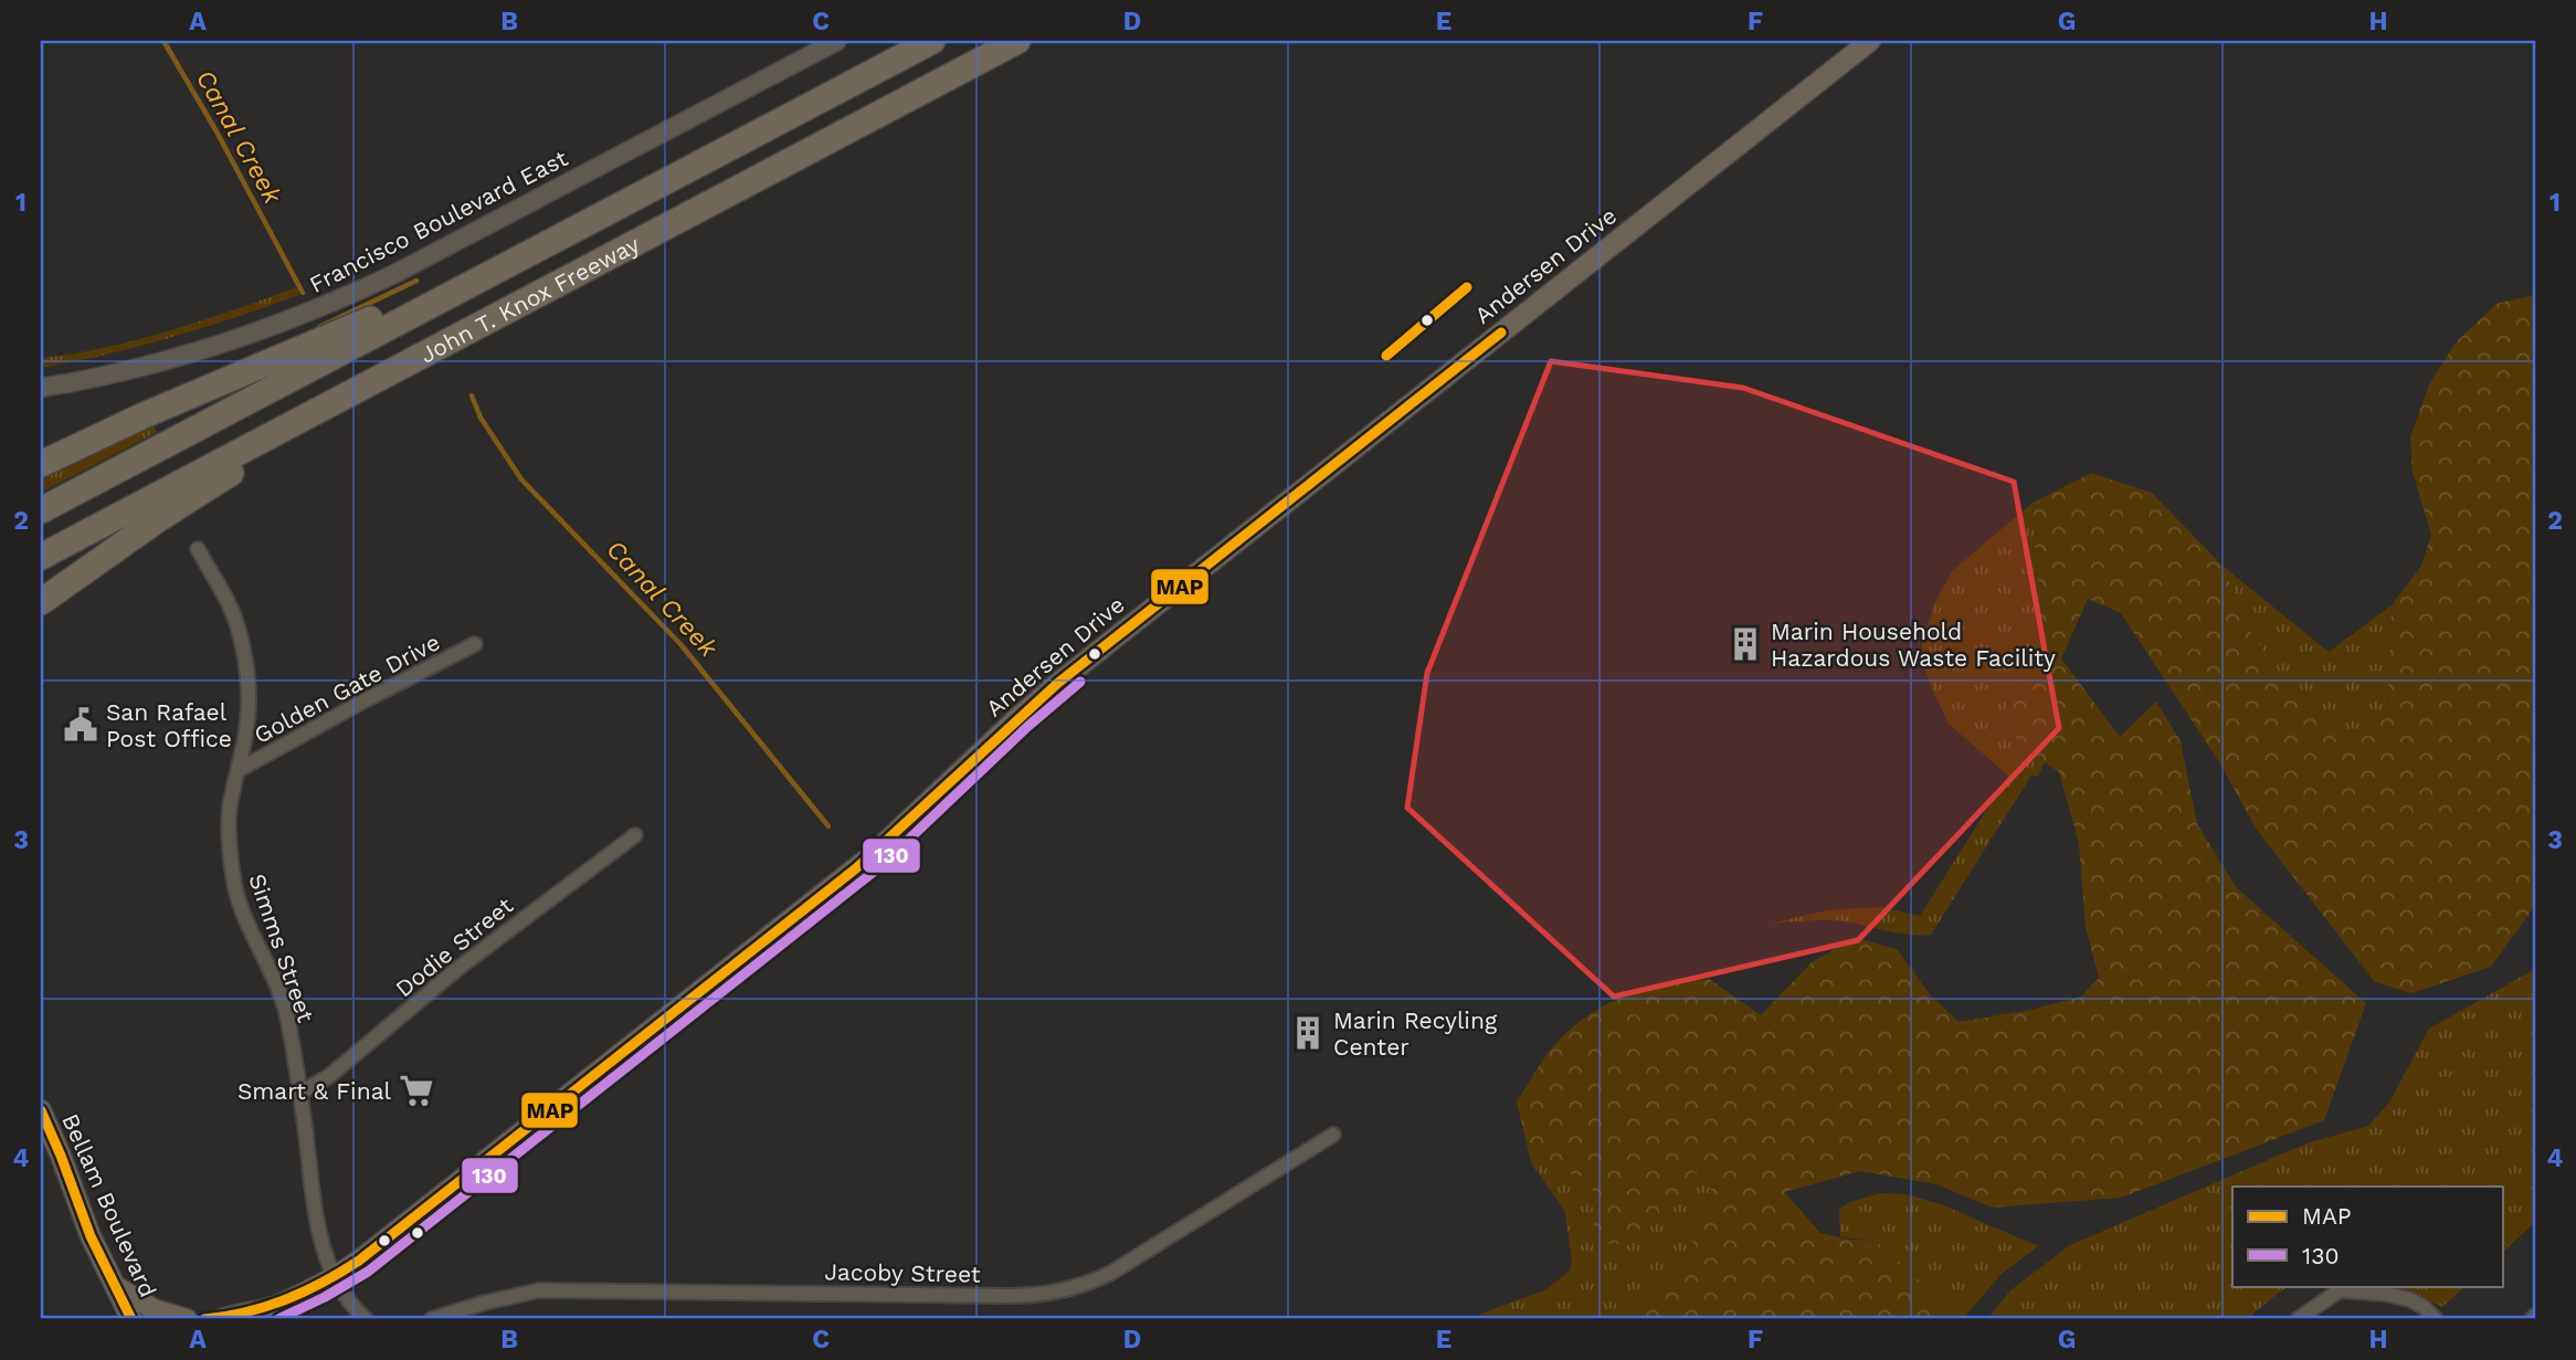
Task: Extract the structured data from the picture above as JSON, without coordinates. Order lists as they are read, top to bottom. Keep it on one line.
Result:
{"streets":{"highway":["John T. Knox Freeway"],"main road":["Andersen Drive","Bellam Boulevard"],"street":["Francisco Boulevard East","Golden Gate Drive","Dodie Street","Simms Street","Jacoby Street"]},"crossings":[["Andersen Drive","Simms Street"],["Golden Gate Drive","Simms Street"],["Dodie Street","Simms Street"]],"water":["Canal Creek"],"places":{"building":["Marin Household Hazardous Waste Facility","Marin Recyling Center"],"public building":["San Rafael Post Office"],"supermarket":["Smart & Final"]},"lines":["transit line MAP","transit line 130"],"legend":["MAP","130"],"grid":{"columns":["A","B","C","D","E","F","G","H"],"rows":["1","2","3","4"]}}
